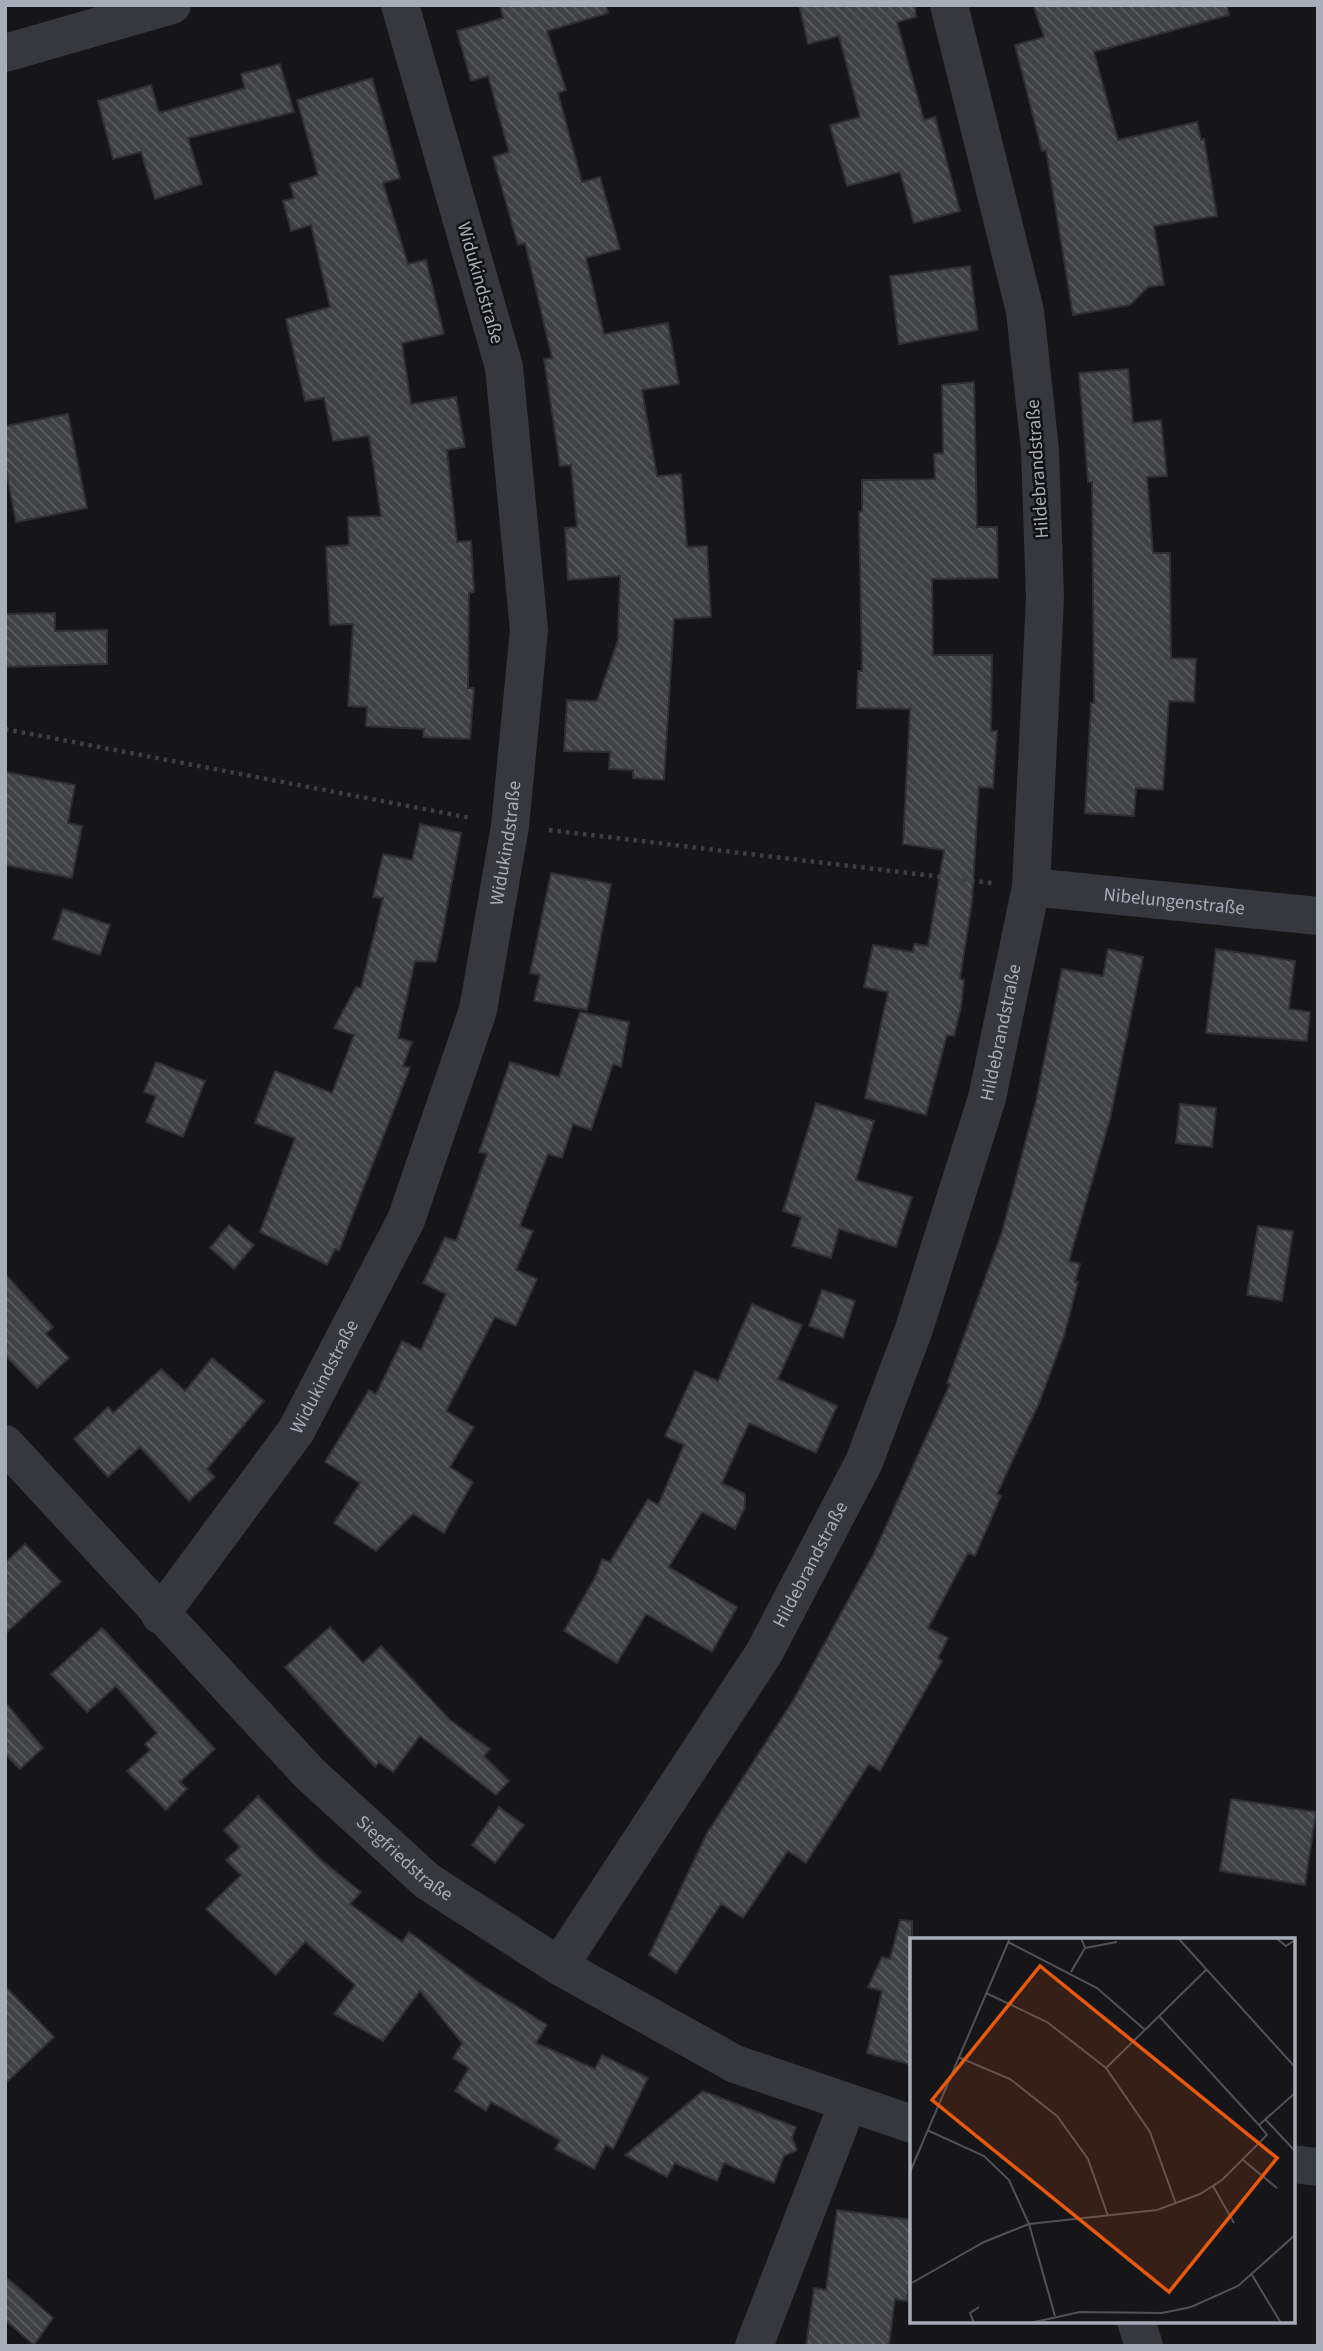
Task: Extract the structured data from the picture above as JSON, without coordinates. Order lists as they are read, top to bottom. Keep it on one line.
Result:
{"streets":{"street":["Widukindstraße","Hildebrandstraße","Nibelungenstraße","Siegfriedstraße"]},"crossings":[["Widukindstraße","Siegfriedstraße"],["Hildebrandstraße","Nibelungenstraße"],["Hildebrandstraße","Siegfriedstraße"]]}
